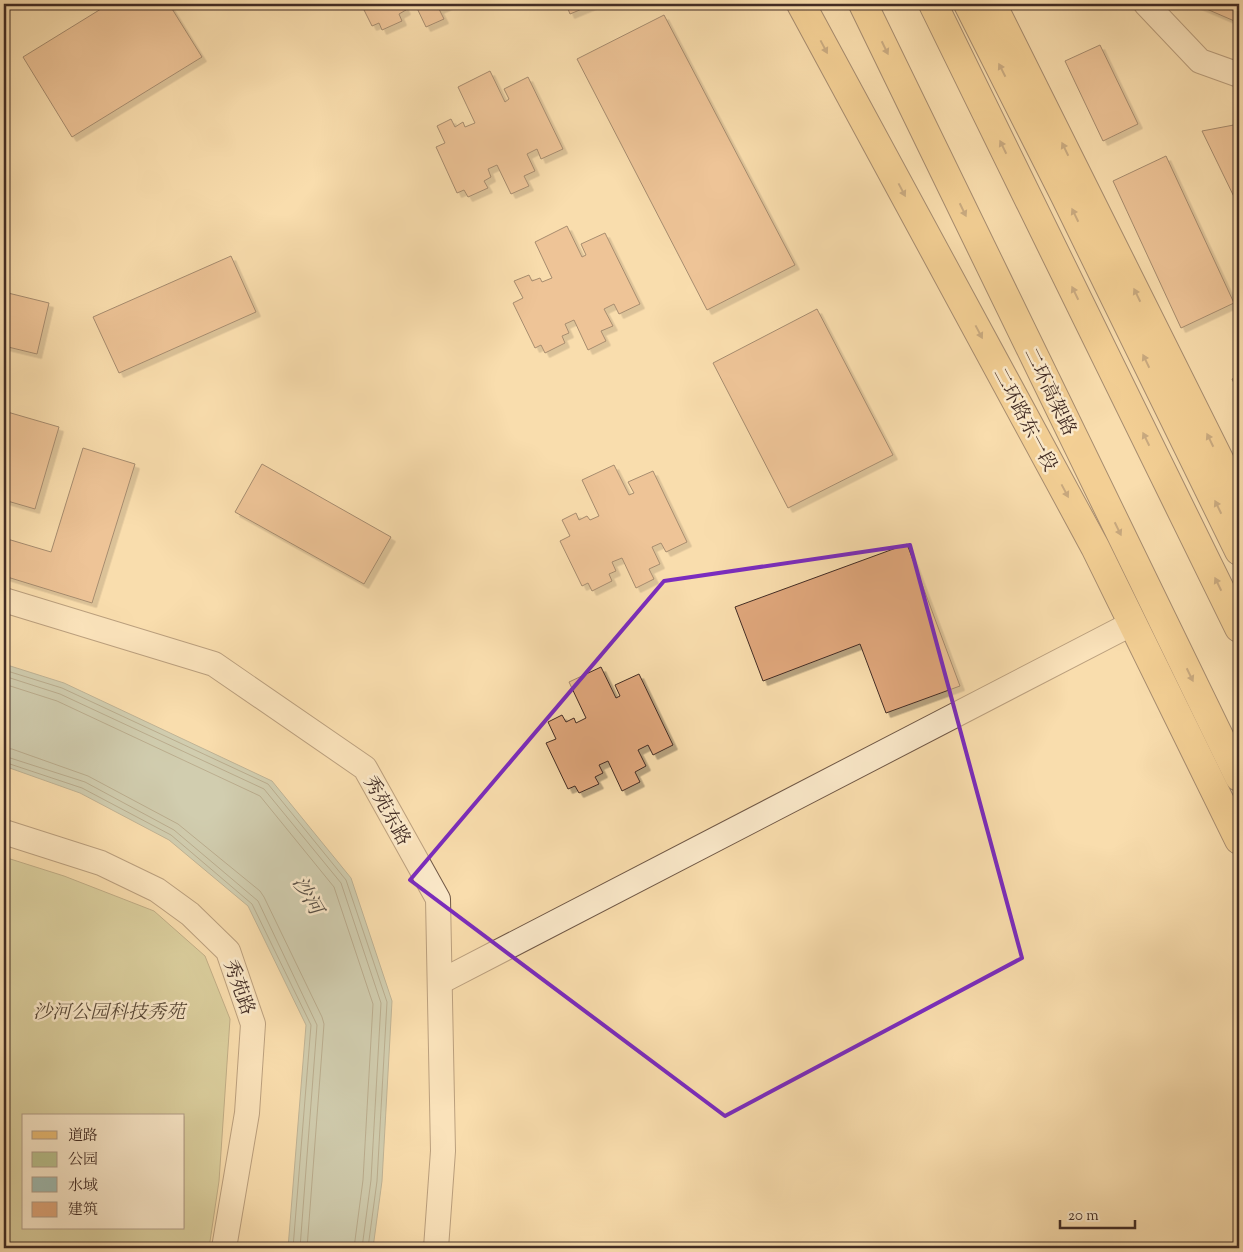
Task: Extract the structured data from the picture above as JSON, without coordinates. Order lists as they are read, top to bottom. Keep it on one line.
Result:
{"streets":{"main road":["二环高架路","二环路东一段"],"street":["秀苑东路","秀苑路"]},"water":["沙河"],"parks":["沙河公园科技秀苑"],"legend":["道路","公园","水域","建筑"],"scale_bar":"20 m"}
